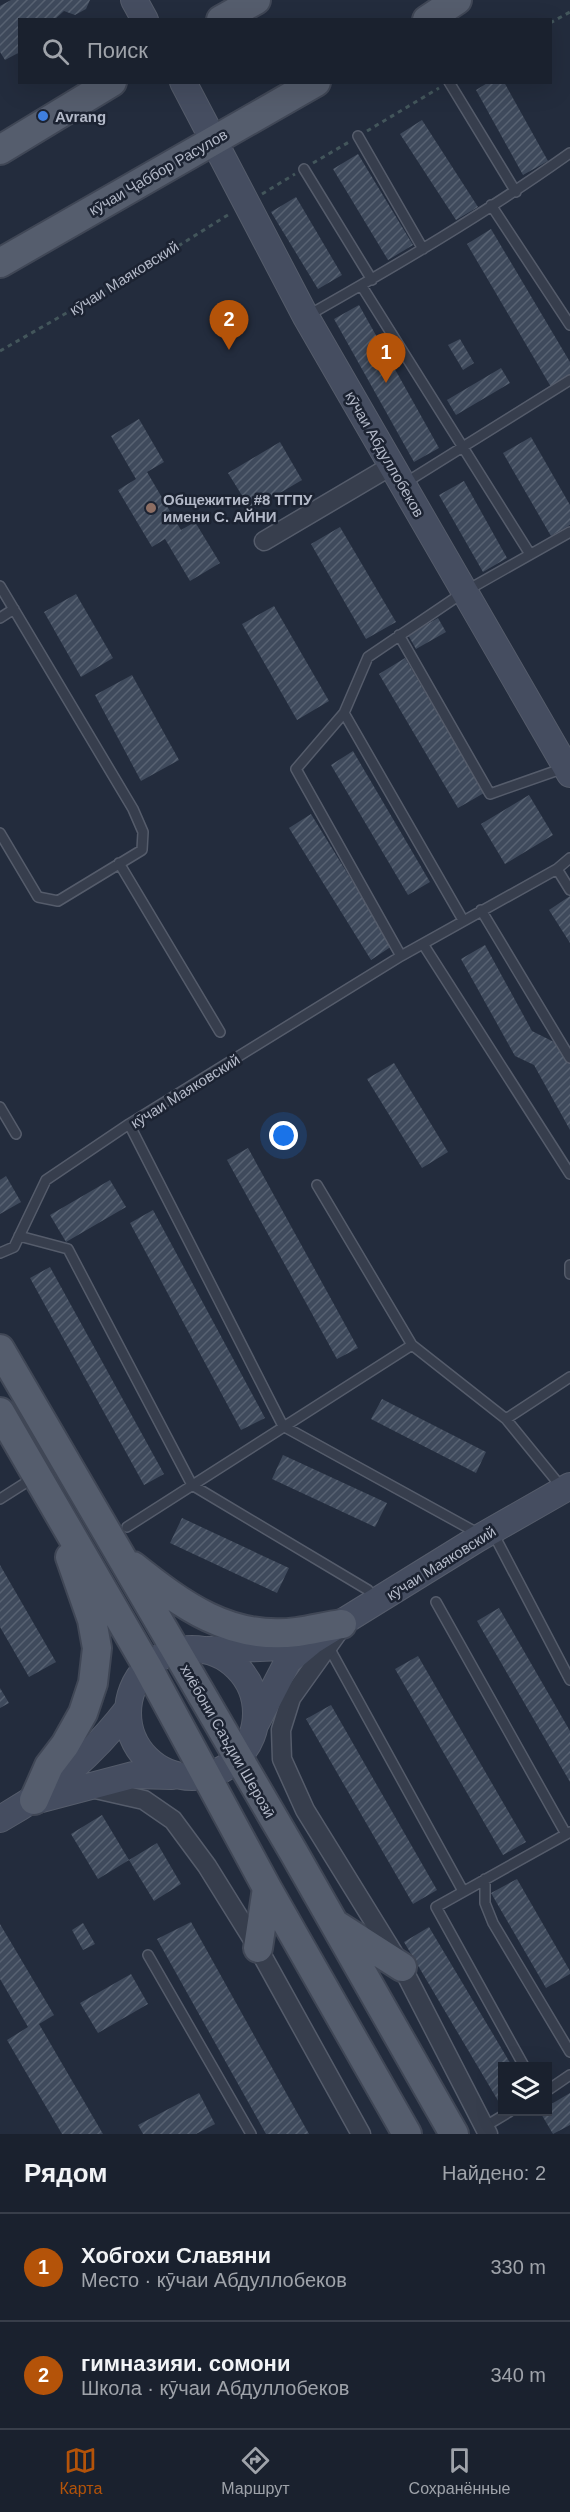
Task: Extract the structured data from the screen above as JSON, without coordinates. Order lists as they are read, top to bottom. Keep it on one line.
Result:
{"streets":{"main road":["кӯчаи Ҷаббор Расулов","хиёбони Саъдии Шерозӣ"],"street":["кӯчаи Маяковский","кӯчаи Абдуллобеков"]},"crossings":[["кӯчаи Ҷаббор Расулов","кӯчаи Абдуллобеков"],["кӯчаи Маяковский","кӯчаи Абдуллобеков"],["кӯчаи Маяковский","хиёбони Саъдии Шерозӣ"]],"places":["Avrang","Общежитие #8 ТГПУ имени С. АЙНИ"],"page":{"search":"Поиск","pins":["2","1"],"heading":["Рядом","Найдено: 2"],"list":[{"mark":"1","name":"Хобгохи Славяни","note":"Место · кӯчаи Абдуллобеков","value":"330 m"},{"mark":"2","name":"гимназияи. сомони","note":"Школа · кӯчаи Абдуллобеков","value":"340 m"}],"nav":["Карта","Маршрут","Сохранённые"]}}
